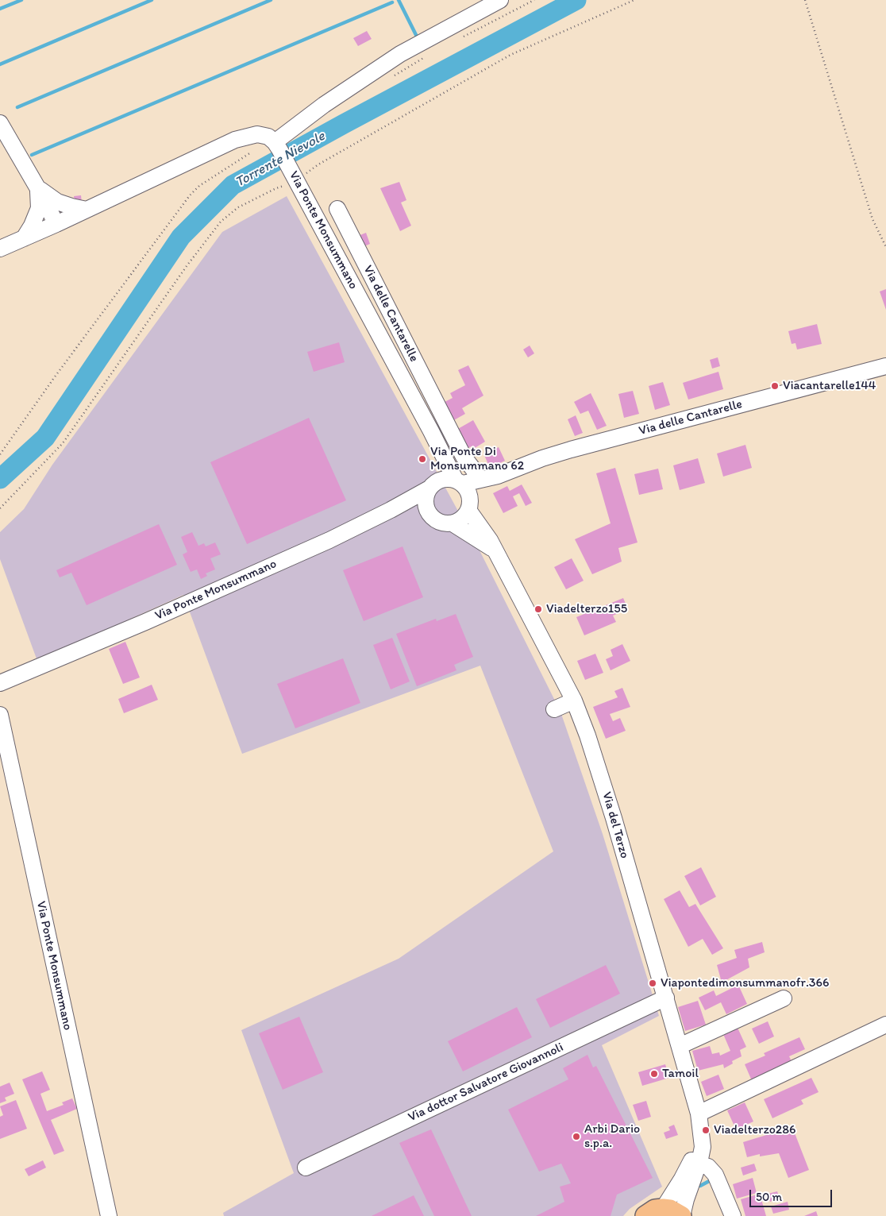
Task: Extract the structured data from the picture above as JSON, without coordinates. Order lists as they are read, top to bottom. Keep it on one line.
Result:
{"streets":{"street":["Via Ponte Monsummano","Via delle Cantarelle","Via del Terzo","Via dottor Salvatore Giovannoli"]},"crossings":[["Via Ponte Monsummano","Via delle Cantarelle"],["Via Ponte Monsummano","Via del Terzo"],["Via delle Cantarelle","Via del Terzo"],["Via del Terzo","Via dottor Salvatore Giovannoli"]],"water":["Torrente Nievole"],"places":["Viacantarelle144","Via Ponte Di Monsummano 62","Viadelterzo155","Viapontedimonsummanofr.366","Tamoil","Viadelterzo286","Arbi Dario s.p.a."],"scale_bar":"50 m"}
